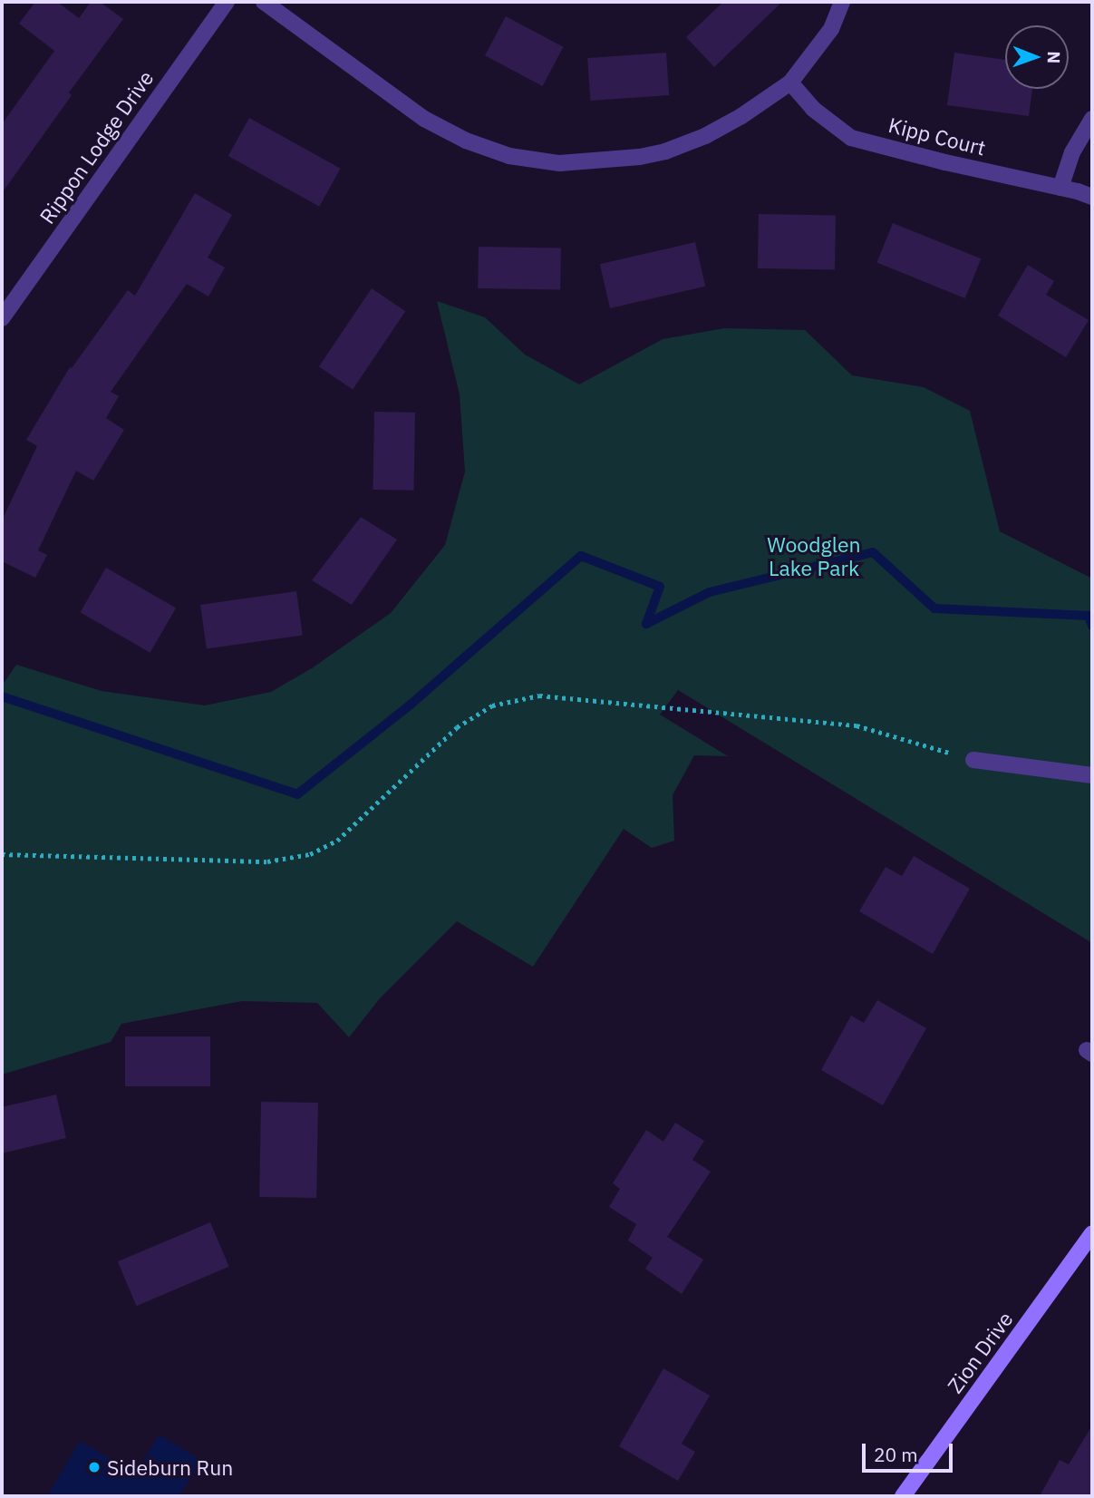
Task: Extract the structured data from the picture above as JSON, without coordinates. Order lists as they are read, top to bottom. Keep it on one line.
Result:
{"streets":{"main road":["Zion Drive"],"street":["Kipp Court","Rippon Lodge Drive"]},"parks":["Woodglen Lake Park"],"places":["Sideburn Run"],"scale_bar":"20 m","north":"right"}
